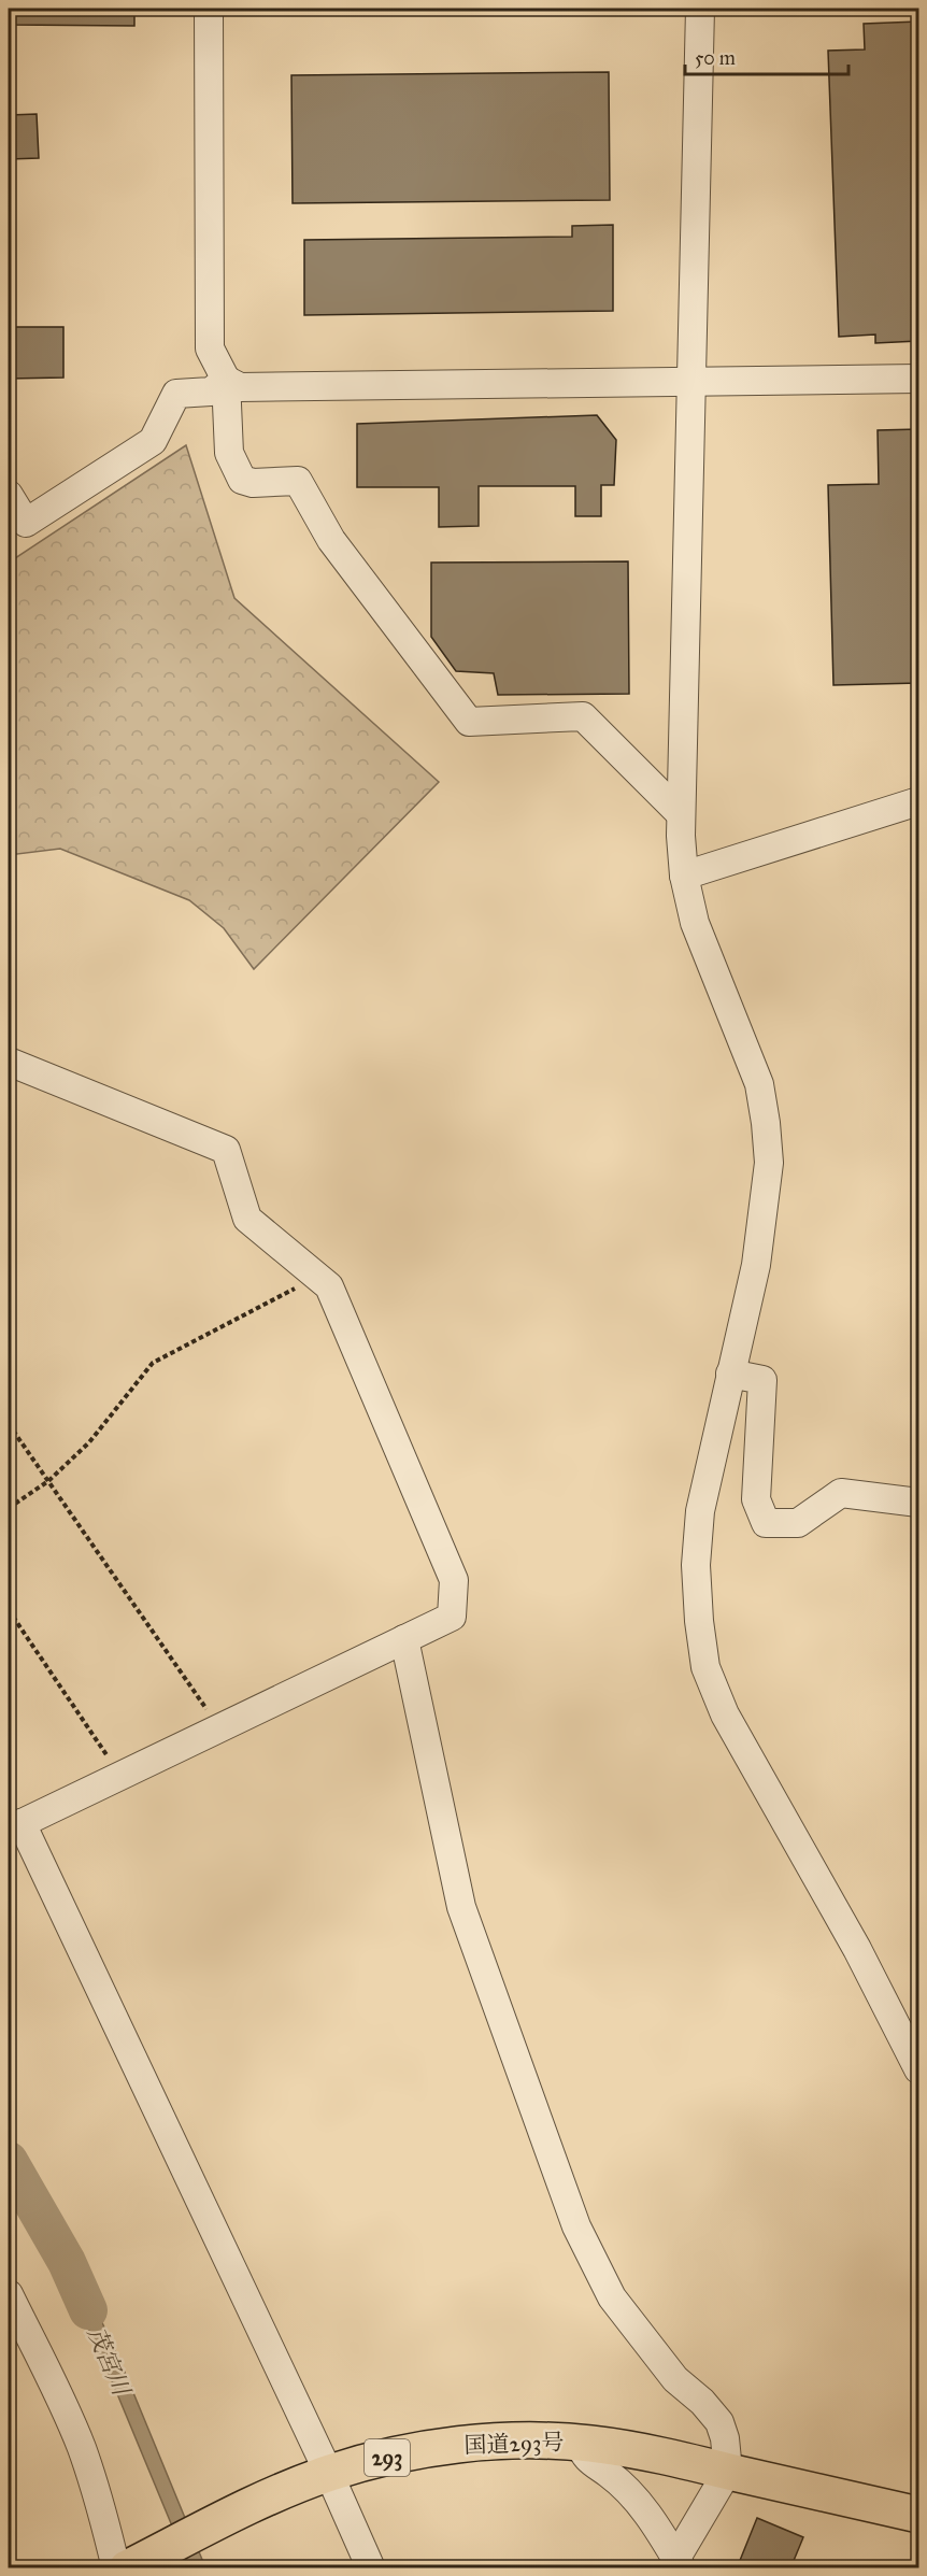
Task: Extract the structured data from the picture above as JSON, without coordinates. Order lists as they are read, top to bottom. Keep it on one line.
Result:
{"streets":{"highway":["国道293号","293"]},"water":["茂宮川"],"scale_bar":"50 m"}
